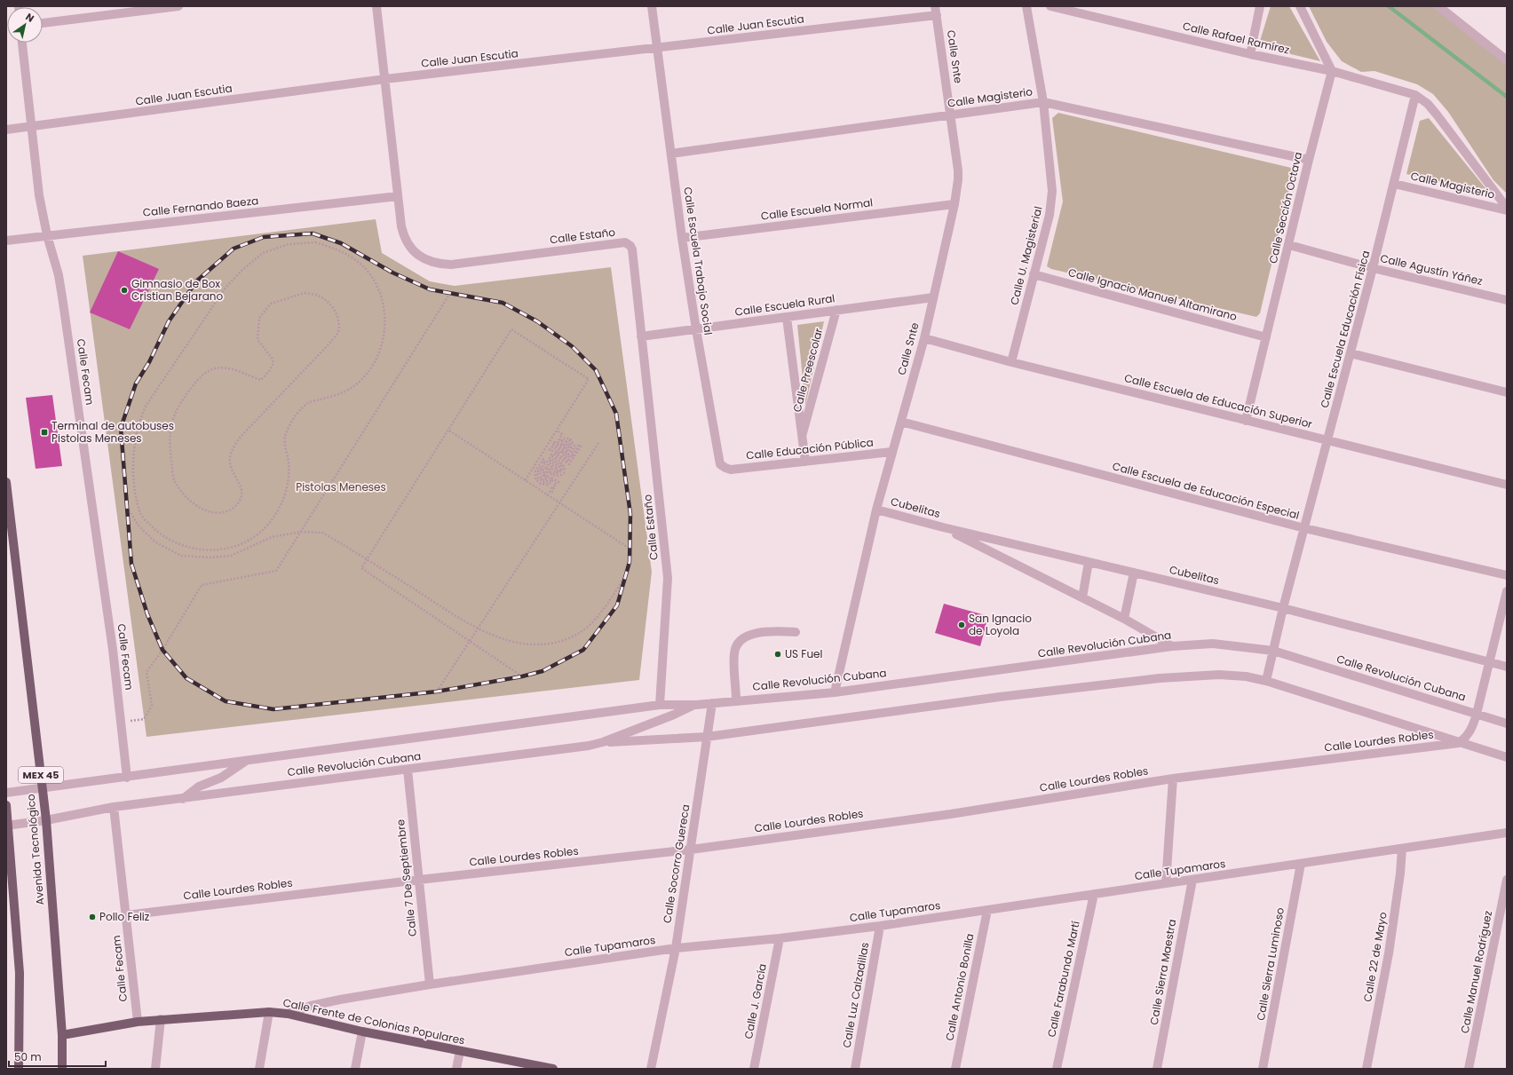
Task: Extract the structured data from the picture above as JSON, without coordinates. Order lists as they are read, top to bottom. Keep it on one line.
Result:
{"streets":{"main road":["MEX 45","Avenida Tecnológico","Calle Frente de Colonias Populares"],"street":["Calle Juan Escutia","Calle Rafael Ramírez","Calle Snte","Calle Magisterio","Calle Fernando Baeza","Calle Sección Octava","Calle Escuela Normal","Calle Estaño","Calle U. Magisterial","Calle Escuela Trabajo Social","Calle Agustín Yáñez","Calle Ignacio Manuel Altamirano","Calle Escuela Rural","Calle Escuela Educación Física","Calle Preescolar","Calle Fecam","Calle Escuela de Educación Superior","Calle Educación Pública","Calle Escuela de Educación Especial","Cubelitas","Calle Revolución Cubana","Calle Lourdes Robles","Calle Socorro Guereca","Calle Tupamaros","Calle 7 De Septiembre","Calle 22 de Mayo","Calle Sierra Luminoso","Calle Sierra Maestra","Calle Manuel Rodríguez","Calle Farabundo Martí","Calle Antonio Bonilla","Calle Luz Calzadillas","Calle J. García"]},"crossings":[["Calle Juan Escutia","Calle Snte"],["Calle Juan Escutia","Calle Estaño"],["Calle Juan Escutia","Calle Escuela Trabajo Social"],["Calle Juan Escutia","Calle Fecam"],["Calle Rafael Ramírez","Calle Sección Octava"],["Calle Rafael Ramírez","Calle Escuela Educación Física"],["Calle Snte","Calle Magisterio"],["Calle Snte","Calle Escuela Normal"],["Calle Snte","Calle Escuela Rural"],["Calle Snte","Calle Escuela de Educación Superior"],["Calle Snte","Calle Educación Pública"],["Calle Snte","Calle Escuela de Educación Especial"],["Calle Snte","Cubelitas"],["Calle Snte","Calle Revolución Cubana"],["Calle Magisterio","Calle Sección Octava"],["Calle Magisterio","Calle U. Magisterial"],["Calle Magisterio","Calle Escuela Trabajo Social"],["Calle Magisterio","Calle Escuela Educación Física"],["Calle Fernando Baeza","Calle Estaño"],["Calle Fernando Baeza","Calle Fecam"],["Calle Sección Octava","Calle Agustín Yáñez"],["Calle Sección Octava","Calle Ignacio Manuel Altamirano"],["Calle Sección Octava","Calle Escuela de Educación Superior"],["Calle Escuela Normal","Calle Escuela Trabajo Social"],["Calle Estaño","Calle Escuela Rural"],["Calle Estaño","Calle Revolución Cubana"],["Calle U. Magisterial","Calle Ignacio Manuel Altamirano"],["Calle U. Magisterial","Calle Escuela de Educación Superior"],["Calle Escuela Trabajo Social","Calle Escuela Rural"],["Calle Escuela Trabajo Social","Calle Educación Pública"],["Calle Agustín Yáñez","Calle Escuela Educación Física"],["Calle Escuela Rural","Calle Preescolar"],["Calle Escuela Educación Física","Calle Escuela de Educación Superior"],["Calle Escuela Educación Física","Calle Escuela de Educación Especial"],["Calle Escuela Educación Física","Cubelitas"],["Calle Escuela Educación Física","Calle Revolución Cubana"],["Calle Fecam","Calle Revolución Cubana"],["Calle Fecam","Calle Lourdes Robles"],["Calle Fecam","Calle Frente de Colonias Populares"],["Calle Revolución Cubana","Avenida Tecnológico"],["Calle Revolución Cubana","Calle Socorro Guereca"],["Calle Revolución Cubana","Calle 7 De Septiembre"],["Calle Lourdes Robles","Calle Socorro Guereca"],["Calle Lourdes Robles","Calle 7 De Septiembre"],["Avenida Tecnológico","Calle Frente de Colonias Populares"],["Calle Socorro Guereca","Calle Tupamaros"],["Calle Tupamaros","Calle 7 De Septiembre"],["Calle Tupamaros","Calle 22 de Mayo"],["Calle Tupamaros","Calle Sierra Luminoso"],["Calle Tupamaros","Calle Sierra Maestra"],["Calle Tupamaros","Calle Farabundo Martí"],["Calle Tupamaros","Calle Antonio Bonilla"],["Calle Tupamaros","Calle Luz Calzadillas"],["Calle Tupamaros","Calle J. García"],["Calle Tupamaros","Calle Frente de Colonias Populares"]],"parks":["Pistolas Meneses"],"places":{"other":["Gimnasio de Box Cristian Bejarano","San Ignacio de Loyola","US Fuel","Pollo Feliz"],"transit":["Terminal de autobuses Pistolas Meneses"]},"scale_bar":"50 m","north":"top right"}
